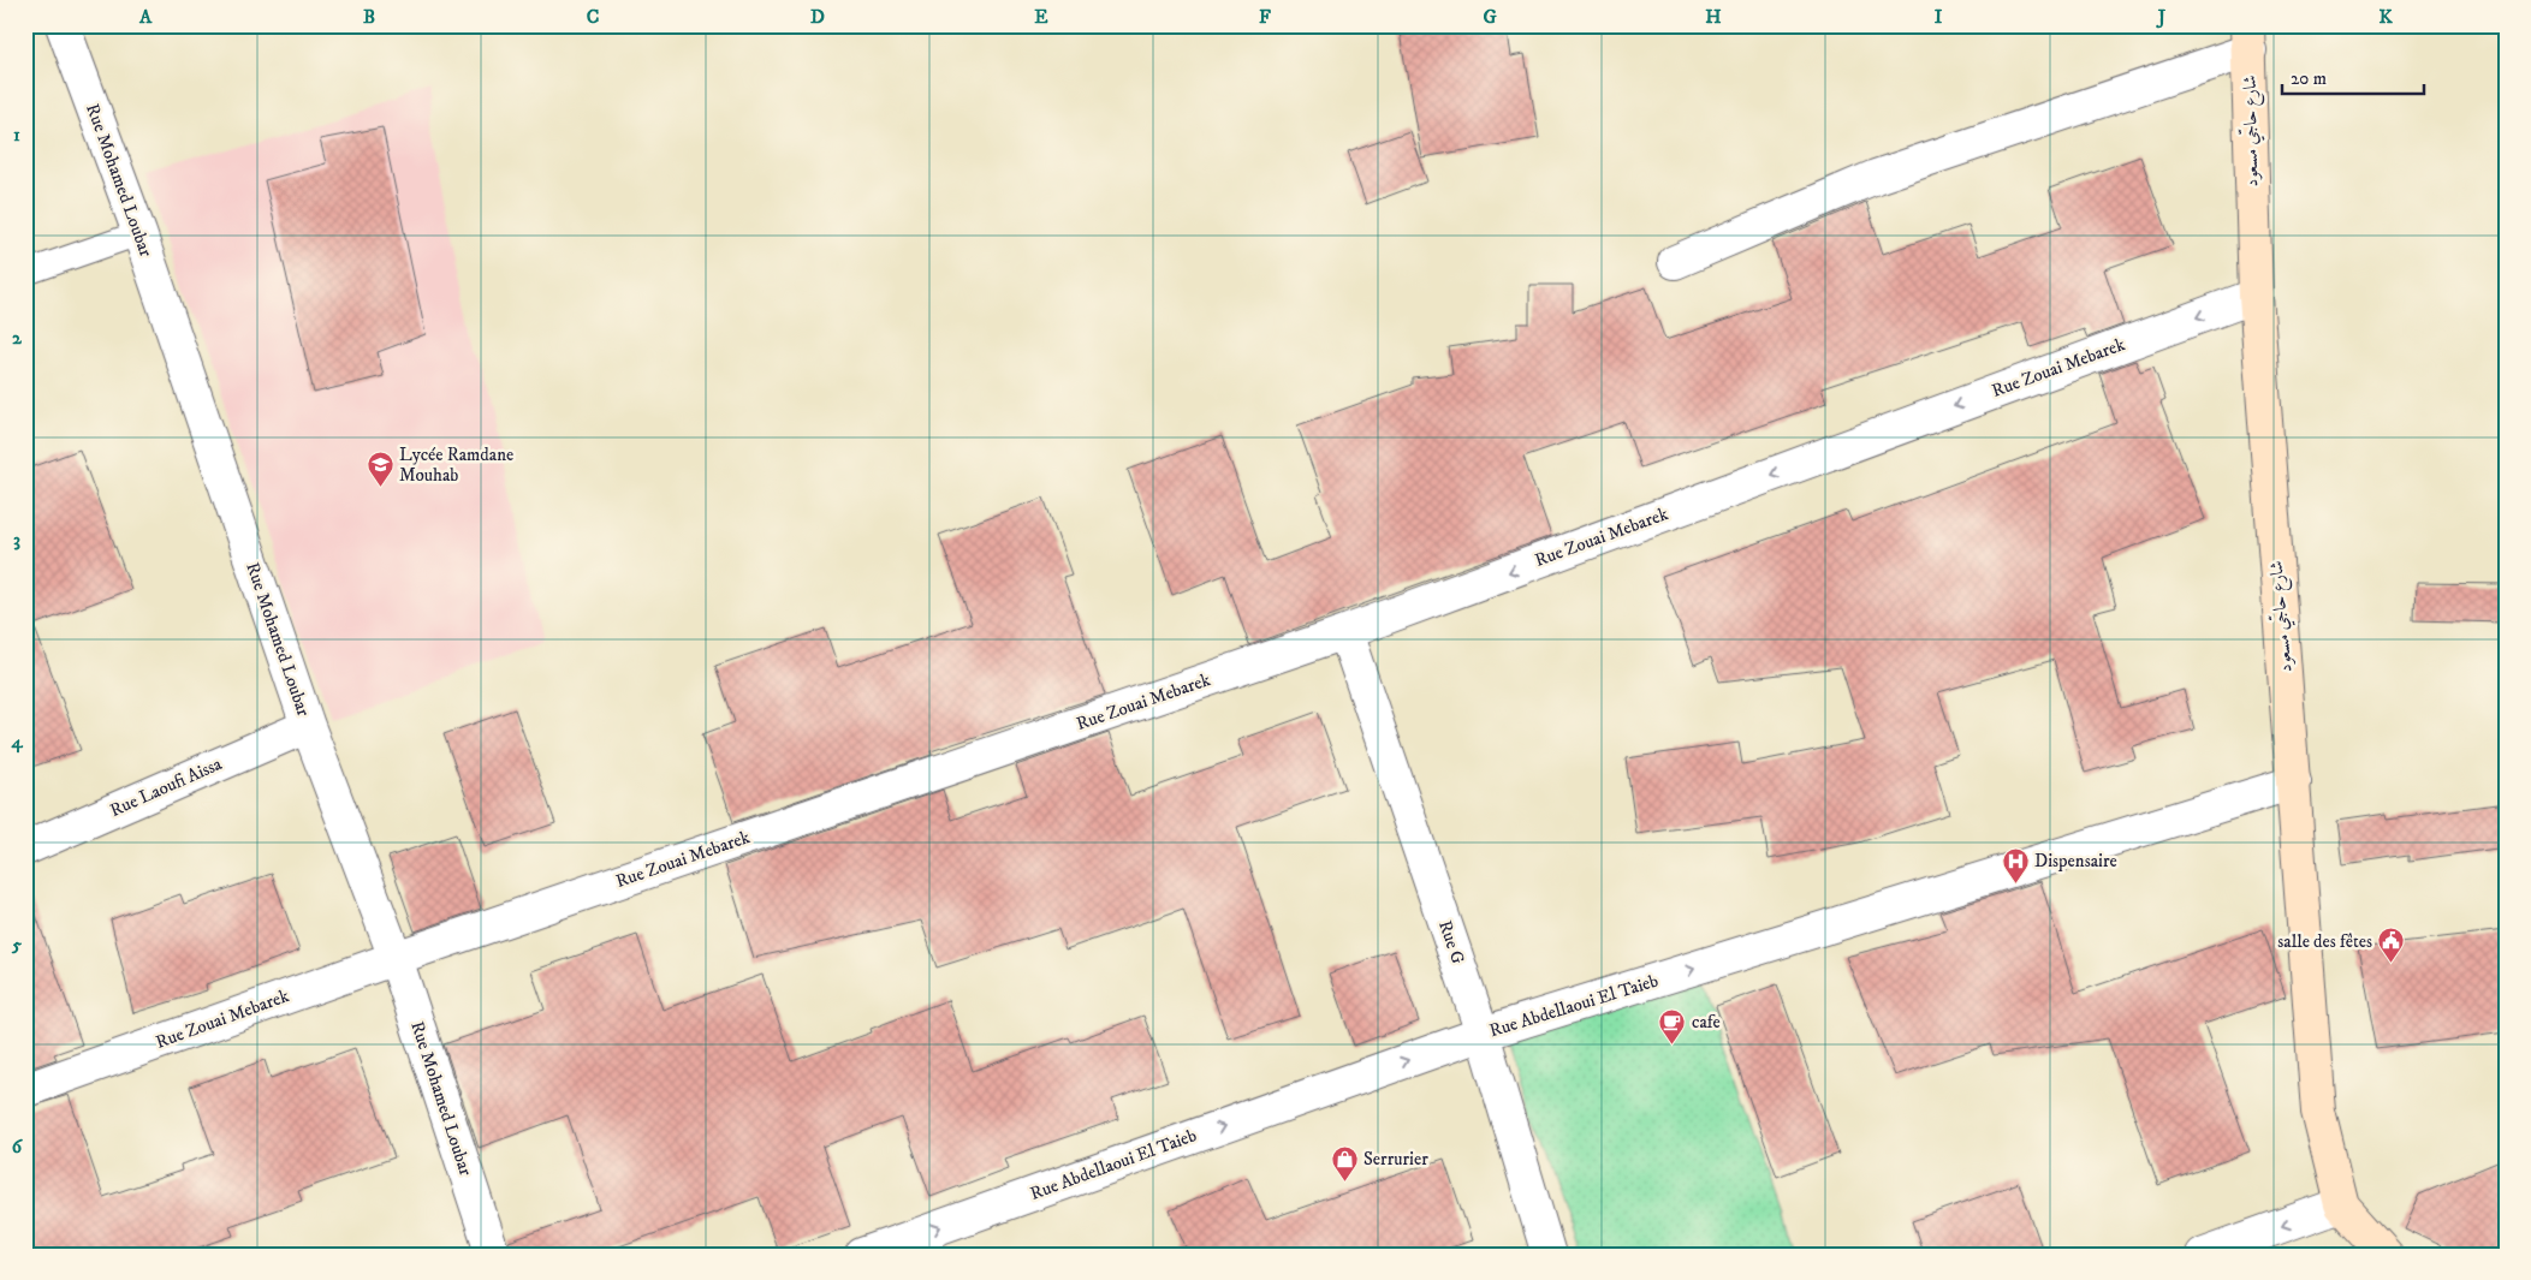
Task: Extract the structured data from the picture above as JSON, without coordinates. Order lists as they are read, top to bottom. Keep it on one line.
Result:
{"streets":{"main road":["شارع حاجّي مسعود"],"street":["Rue Mohamed Loubar","Rue Zouai Mebarek","Rue Laoufi Aissa","Rue G","Rue Abdellaoui El Taieb"]},"crossings":[["شارع حاجّي مسعود","Rue Zouai Mebarek"],["شارع حاجّي مسعود","Rue Abdellaoui El Taieb"],["Rue Mohamed Loubar","Rue Zouai Mebarek"],["Rue Mohamed Loubar","Rue Laoufi Aissa"],["Rue Zouai Mebarek","Rue G"],["Rue G","Rue Abdellaoui El Taieb"]],"one_way":["Rue Abdellaoui El Taieb"],"places":{"school or university":["Lycée Ramdane Mouhab"],"hospital":["Dispensaire"],"public building":["salle des fêtes"],"cafe":["cafe"],"shop":["Serrurier"]},"scale_bar":"20 m","grid":{"columns":["A","B","C","D","E","F","G","H","I","J","K"],"rows":["1","2","3","4","5","6"]}}
